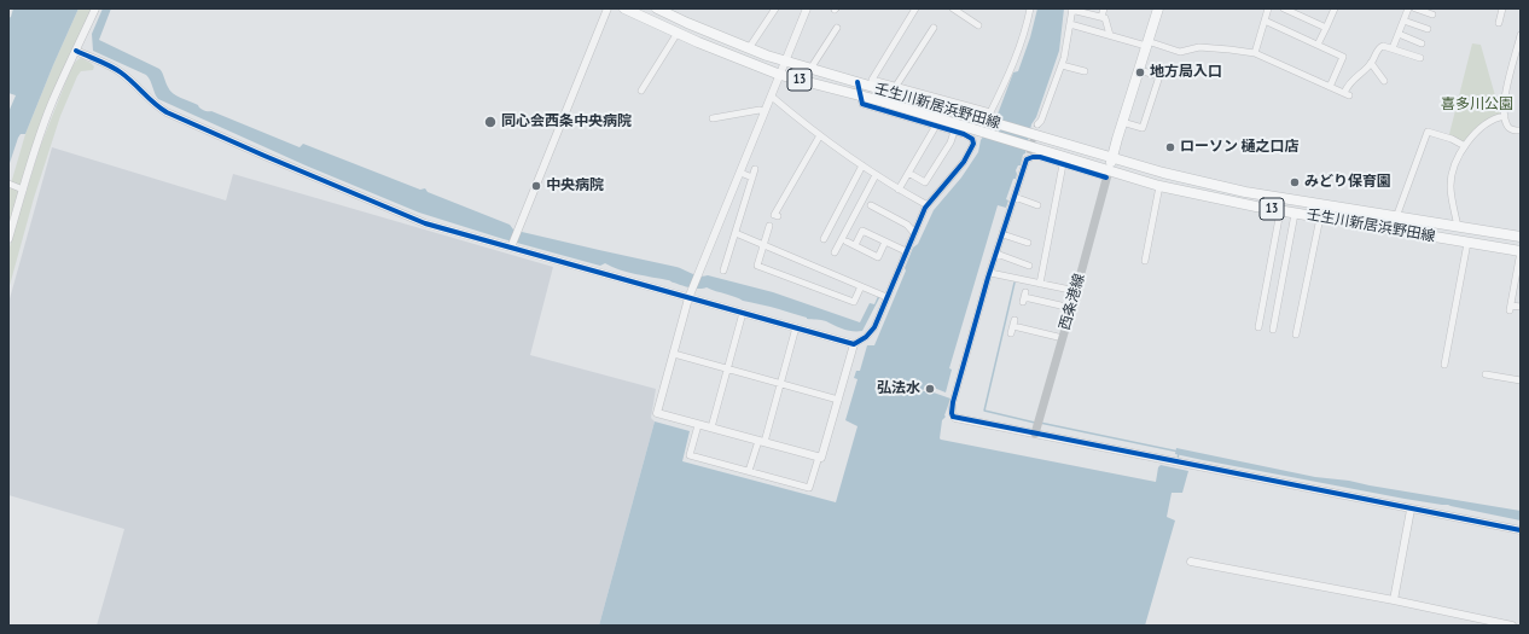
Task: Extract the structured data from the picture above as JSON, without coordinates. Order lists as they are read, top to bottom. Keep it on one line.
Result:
{"streets":{"main road":["13","壬生川新居浜野田線","西条港線"]},"crossings":[["壬生川新居浜野田線","西条港線"]],"parks":["喜多川公園"],"places":["地方局入口","同心会西条中央病院","ローソン 樋之口店","みどり保育園","中央病院","弘法水"]}
